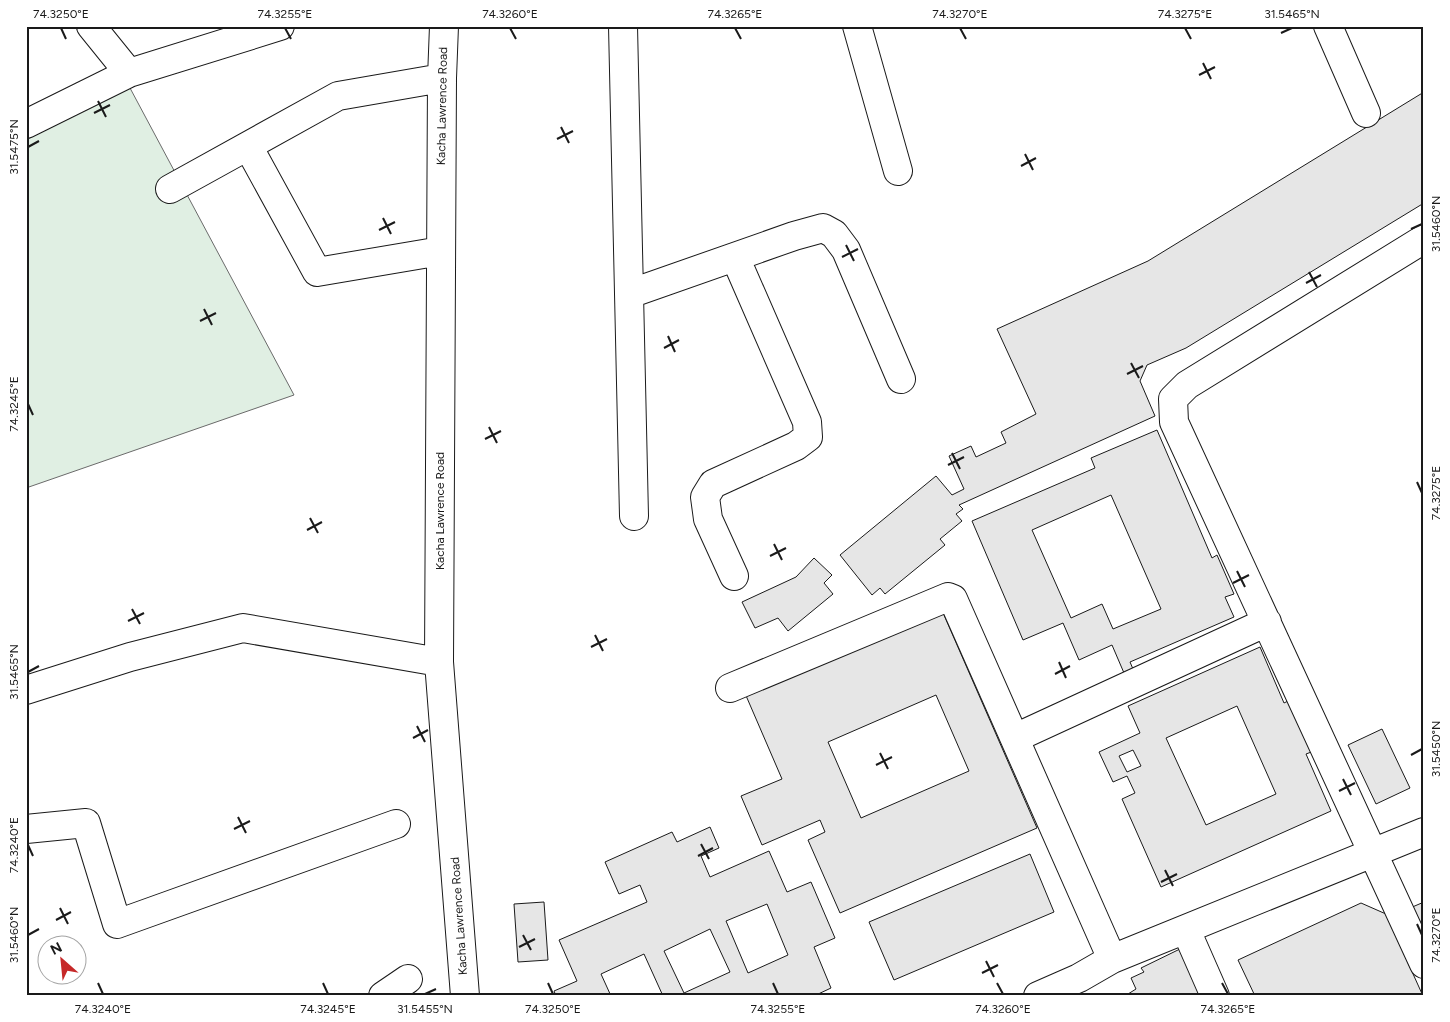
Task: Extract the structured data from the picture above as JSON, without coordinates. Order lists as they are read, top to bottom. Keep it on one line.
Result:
{"streets":{"street":["Kacha Lawrence Road"]},"north":"top left","coordinates":["74.3250°E","74.3255°E","74.3260°E","74.3265°E","74.3270°E","74.3275°E","31.5465°N","31.5475°N","31.5460°N","74.3245°E","31.5450°N","74.3240°E","31.5455°N"]}
